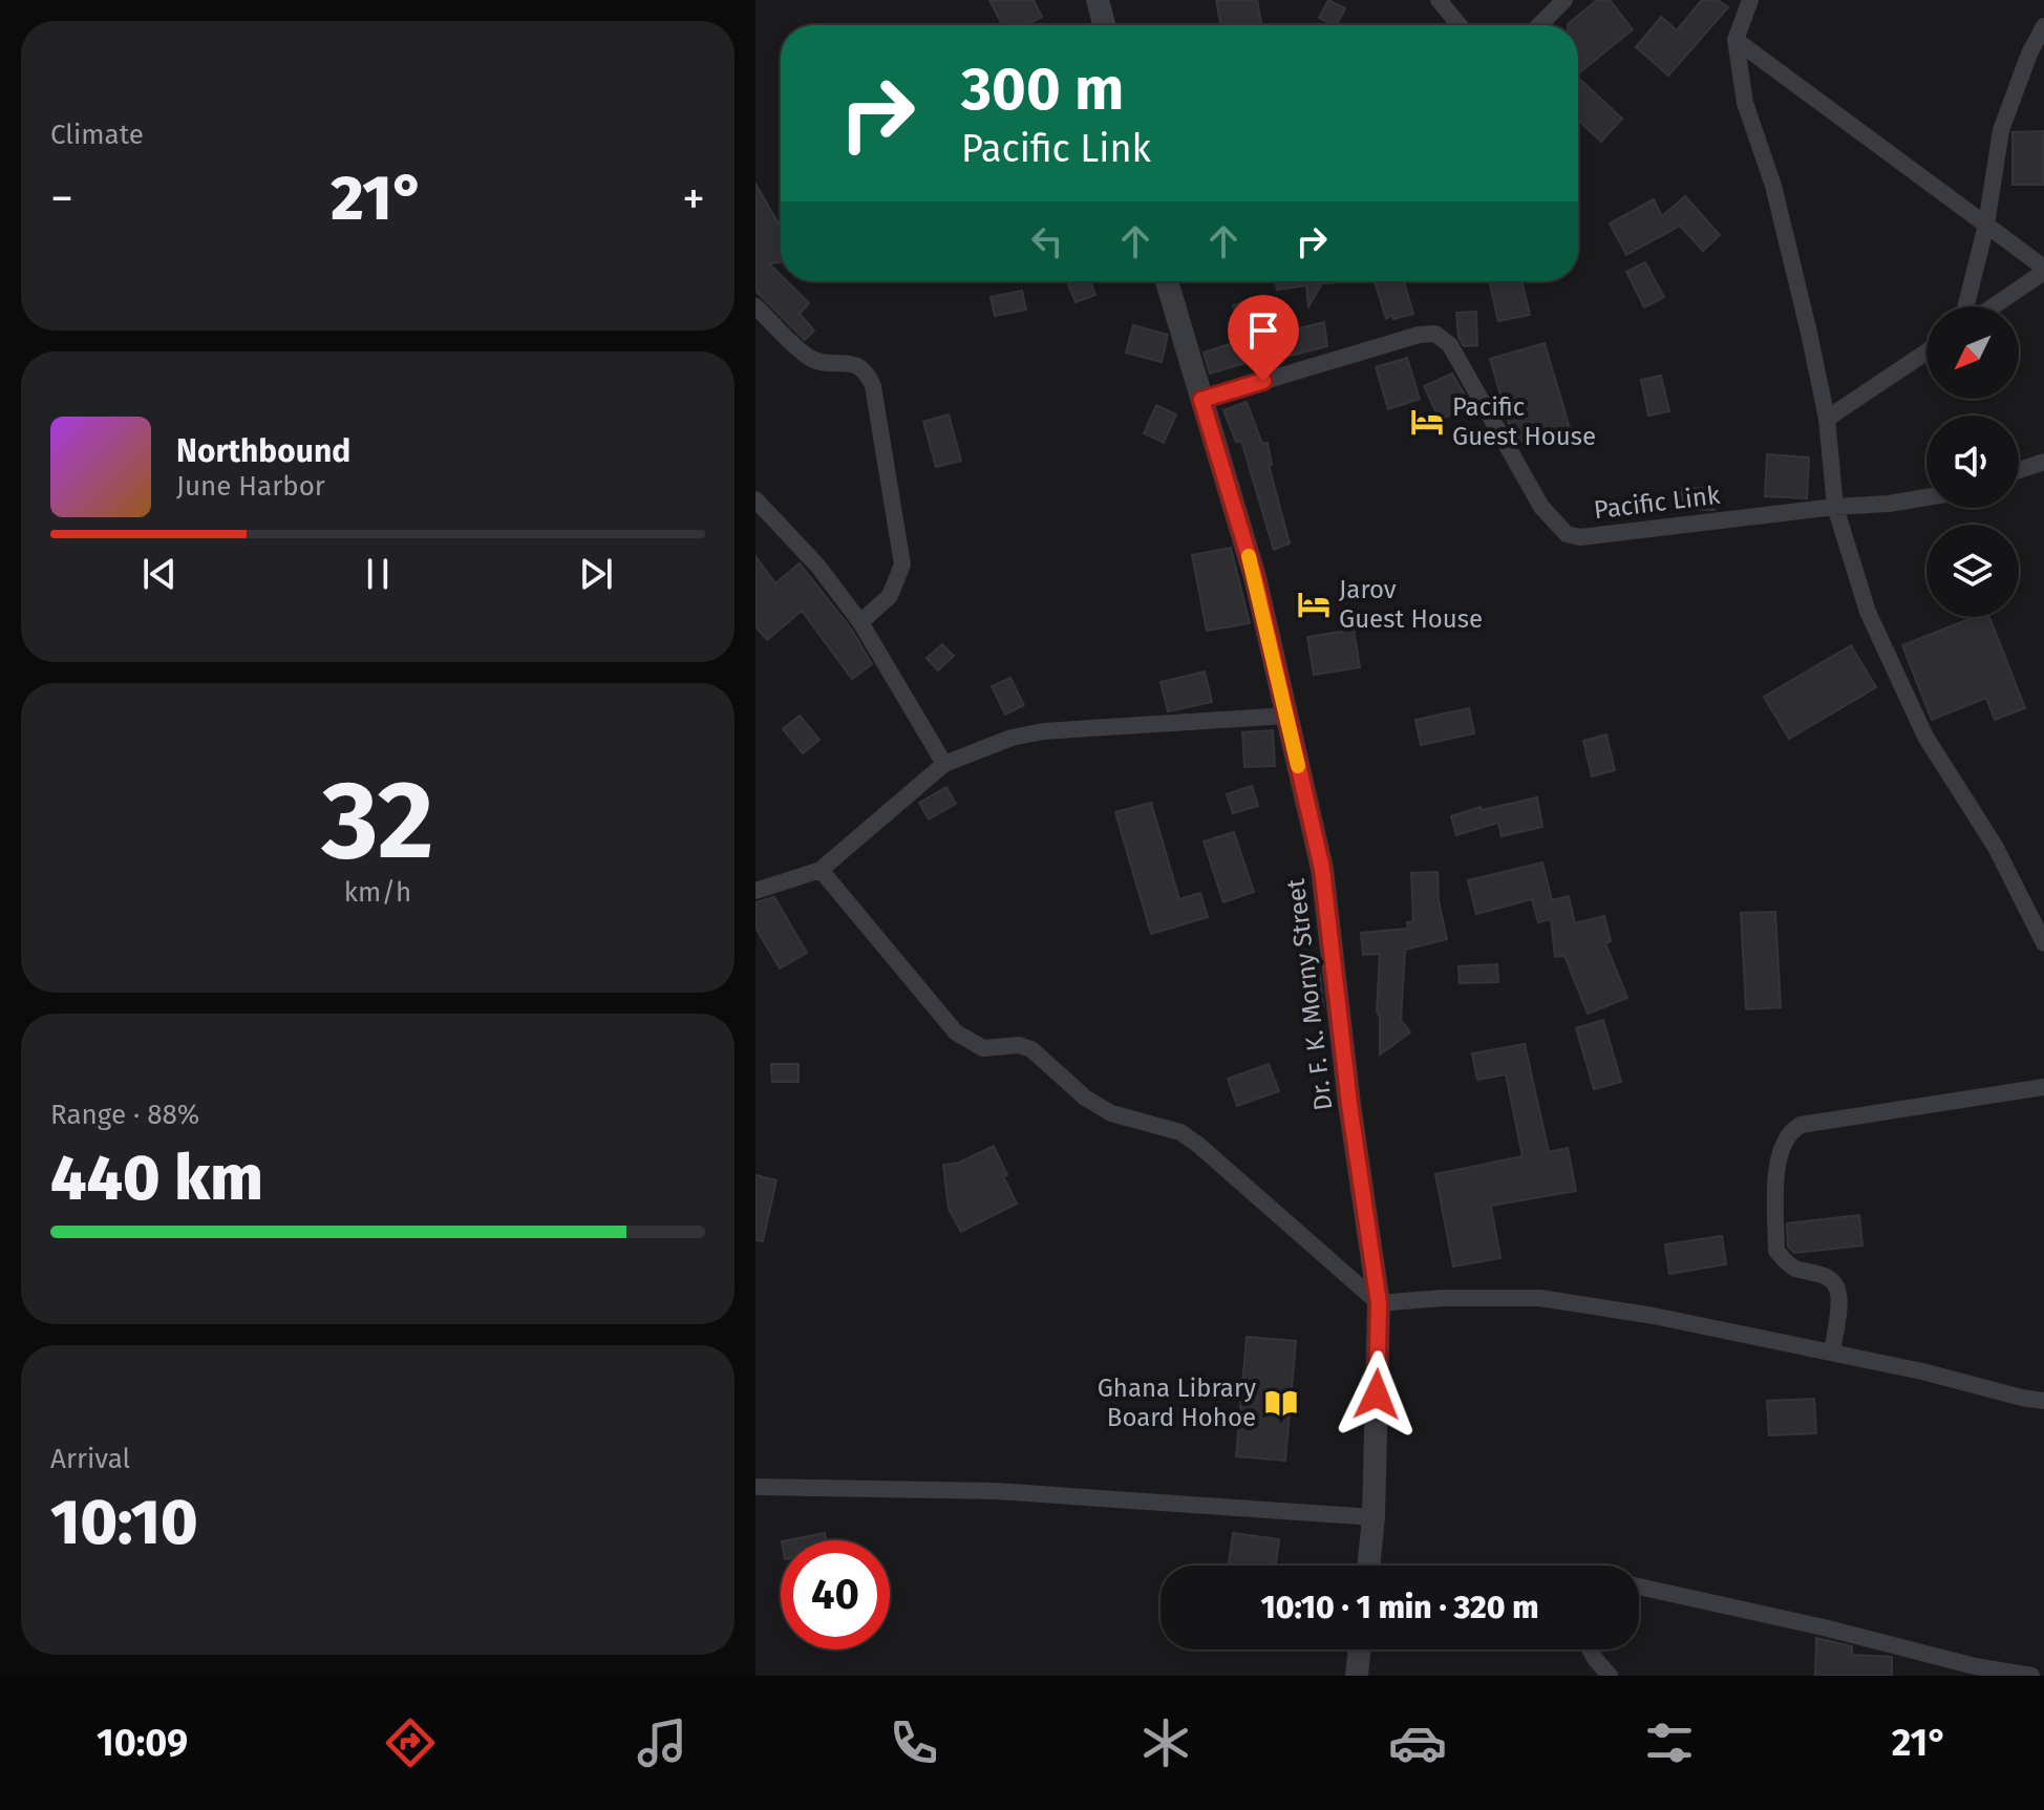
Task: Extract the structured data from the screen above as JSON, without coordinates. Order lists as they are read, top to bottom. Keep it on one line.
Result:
{"streets":{"street":["Pacific Link","Dr. F. K. Morny Street"]},"crossings":[["Pacific Link","Dr. F. K. Morny Street"]],"places":{"hotel":["Pacific Guest House","Jarov Guest House"],"library":["Ghana Library Board Hohoe"]},"north":"bottom left","page":{"tile":["Climate",["32","km/h"],["Range · 88%","440 km"],["Arrival","10:10"]],"turn":["300 m","Pacific Link"],"heat":["−","21°","+"],"song":["Northbound","June Harbor"],"limit":"40","trip":"10:10 · 1 min · 320 m","tabs":["10:09","21°"]}}
